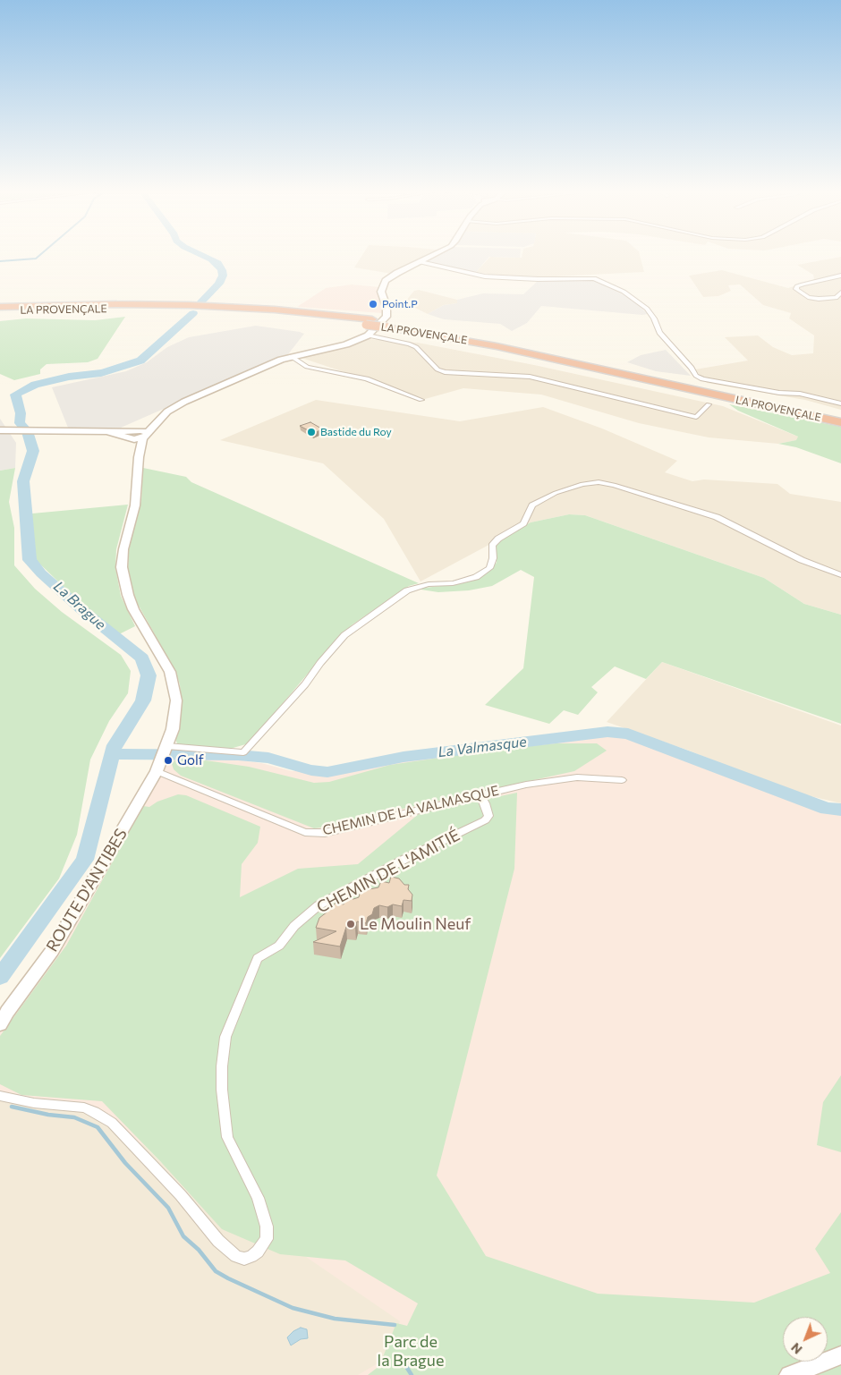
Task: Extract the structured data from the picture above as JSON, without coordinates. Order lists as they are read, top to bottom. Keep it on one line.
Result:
{"streets":{"highway":["LA PROVENÇALE"],"street":["CHEMIN DE LA VALMASQUE","CHEMIN DE L'AMITIÉ","ROUTE D'ANTIBES"]},"crossings":[["CHEMIN DE LA VALMASQUE","CHEMIN DE L'AMITIÉ"],["CHEMIN DE LA VALMASQUE","ROUTE D'ANTIBES"]],"water":["La Brague","La Valmasque"],"parks":["Parc de la Brague"],"places":["Point.P","Bastide du Roy","Golf","Le Moulin Neuf"],"north":"bottom left"}
